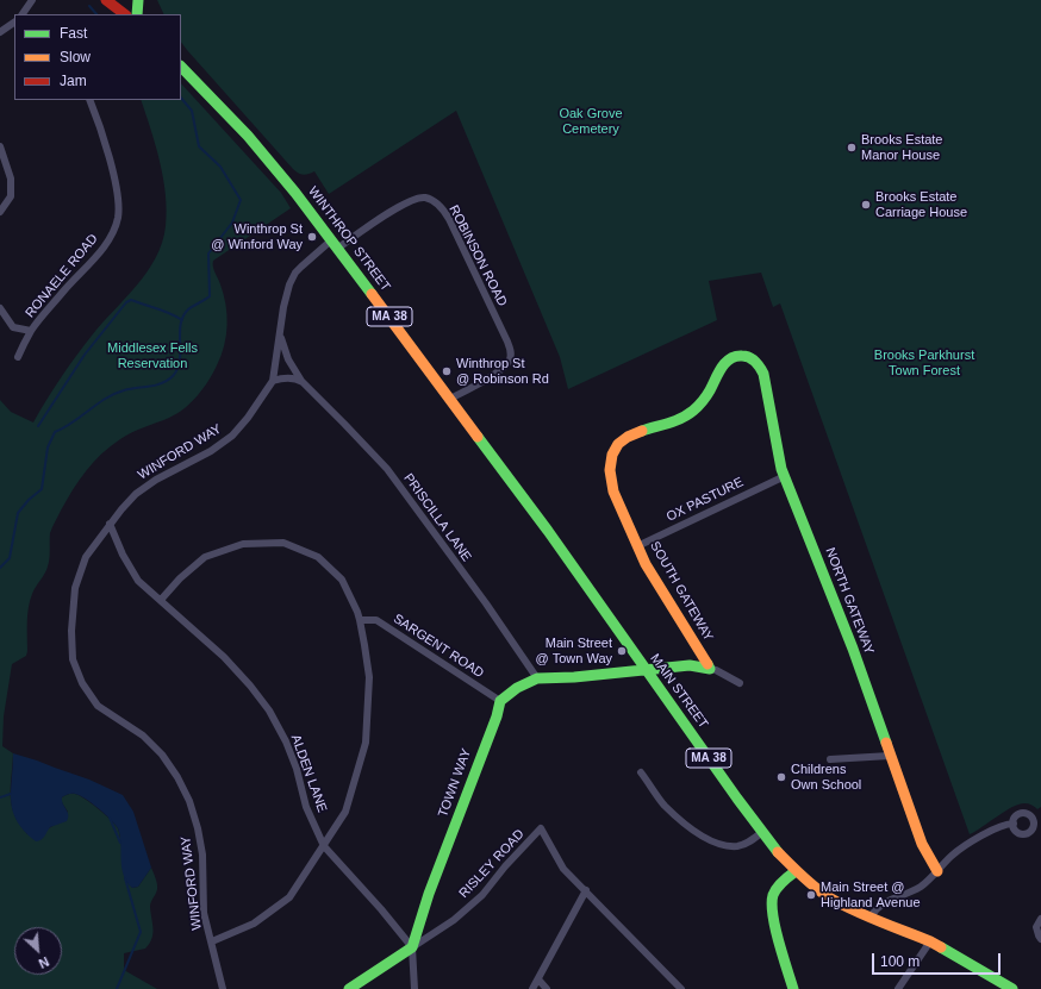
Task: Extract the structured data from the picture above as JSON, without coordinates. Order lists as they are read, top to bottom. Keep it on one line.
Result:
{"streets":{"street":["WINTHROP STREET","ROBINSON ROAD","RONAELE ROAD","MA 38","WINFORD WAY","OX PASTURE","PRISCILLA LANE","SOUTH GATEWAY","NORTH GATEWAY","SARGENT ROAD","MAIN STREET","ALDEN LANE","TOWN WAY","RISLEY ROAD"]},"crossings":[["WINTHROP STREET","ROBINSON ROAD"],["WINTHROP STREET","WINFORD WAY"],["WINTHROP STREET","MAIN STREET"],["ROBINSON ROAD","WINFORD WAY"],["WINFORD WAY","PRISCILLA LANE"],["WINFORD WAY","ALDEN LANE"],["OX PASTURE","SOUTH GATEWAY"],["OX PASTURE","NORTH GATEWAY"],["SOUTH GATEWAY","NORTH GATEWAY"],["SARGENT ROAD","TOWN WAY"],["ALDEN LANE","TOWN WAY"],["ALDEN LANE","RISLEY ROAD"],["TOWN WAY","RISLEY ROAD"]],"parks":["Oak Grove Cemetery","Middlesex Fells Reservation","Brooks Parkhurst Town Forest"],"places":["Brooks Estate Manor House","Brooks Estate Carriage House","Winthrop St @ Winford Way","Winthrop St @ Robinson Rd","Main Street @ Town Way","Childrens Own School","Main Street @ Highland Avenue"],"legend":["Fast","Slow","Jam"],"scale_bar":"100 m","north":"bottom right"}
